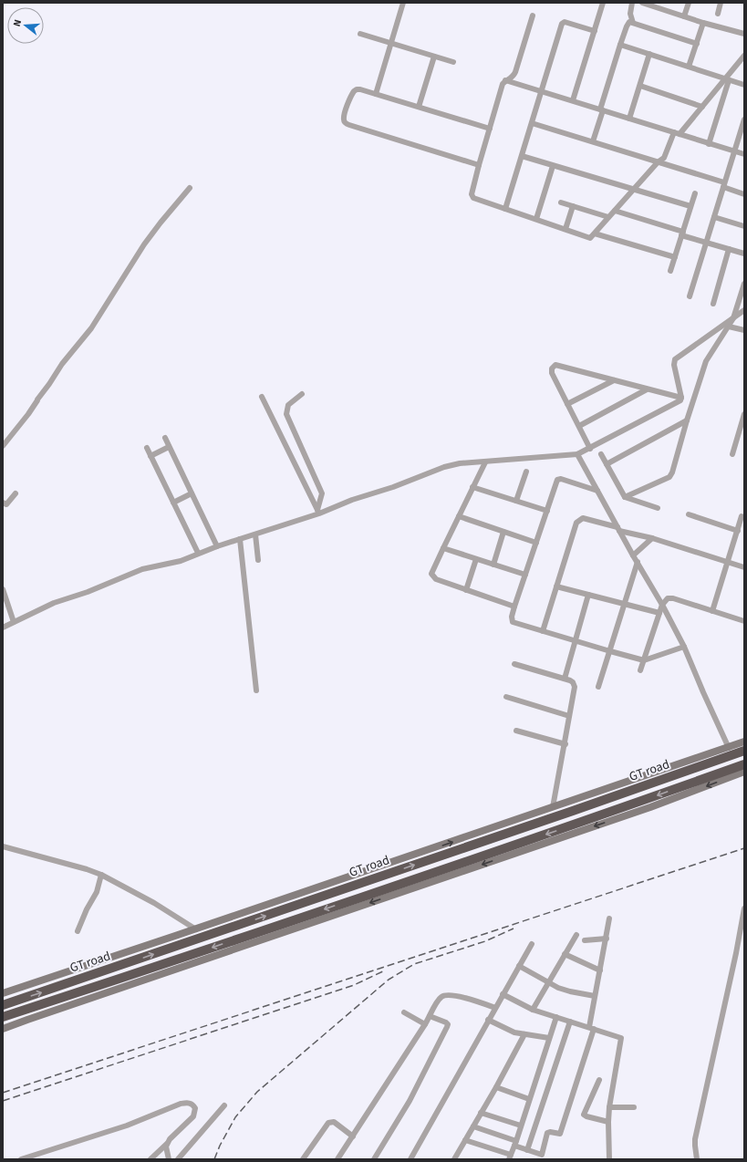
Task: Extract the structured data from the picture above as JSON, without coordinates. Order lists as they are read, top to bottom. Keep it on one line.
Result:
{"streets":{"highway":["GT road"]},"north":"left"}
